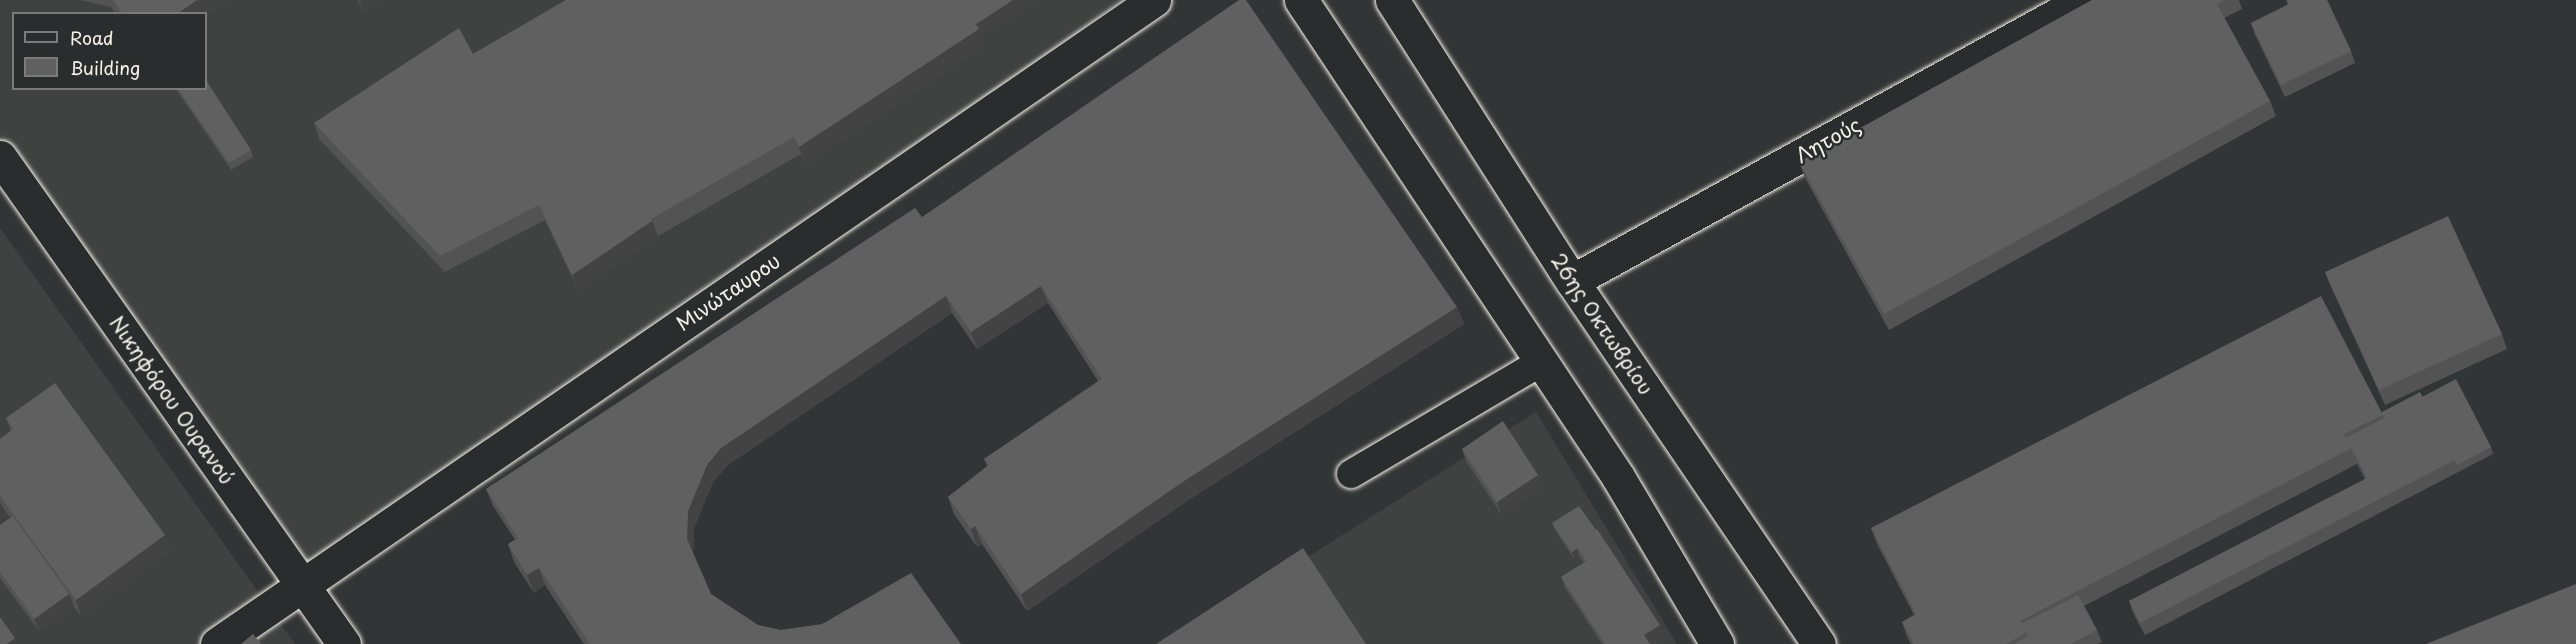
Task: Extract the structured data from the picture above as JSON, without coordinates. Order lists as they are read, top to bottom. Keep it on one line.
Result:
{"streets":{"street":["Λητούς","Μινώταυρου","26ης Οκτωβρίου","Νικηφόρου Ουρανού"]},"crossings":[["Λητούς","26ης Οκτωβρίου"],["Μινώταυρου","Νικηφόρου Ουρανού"]],"legend":["Road","Building"]}
